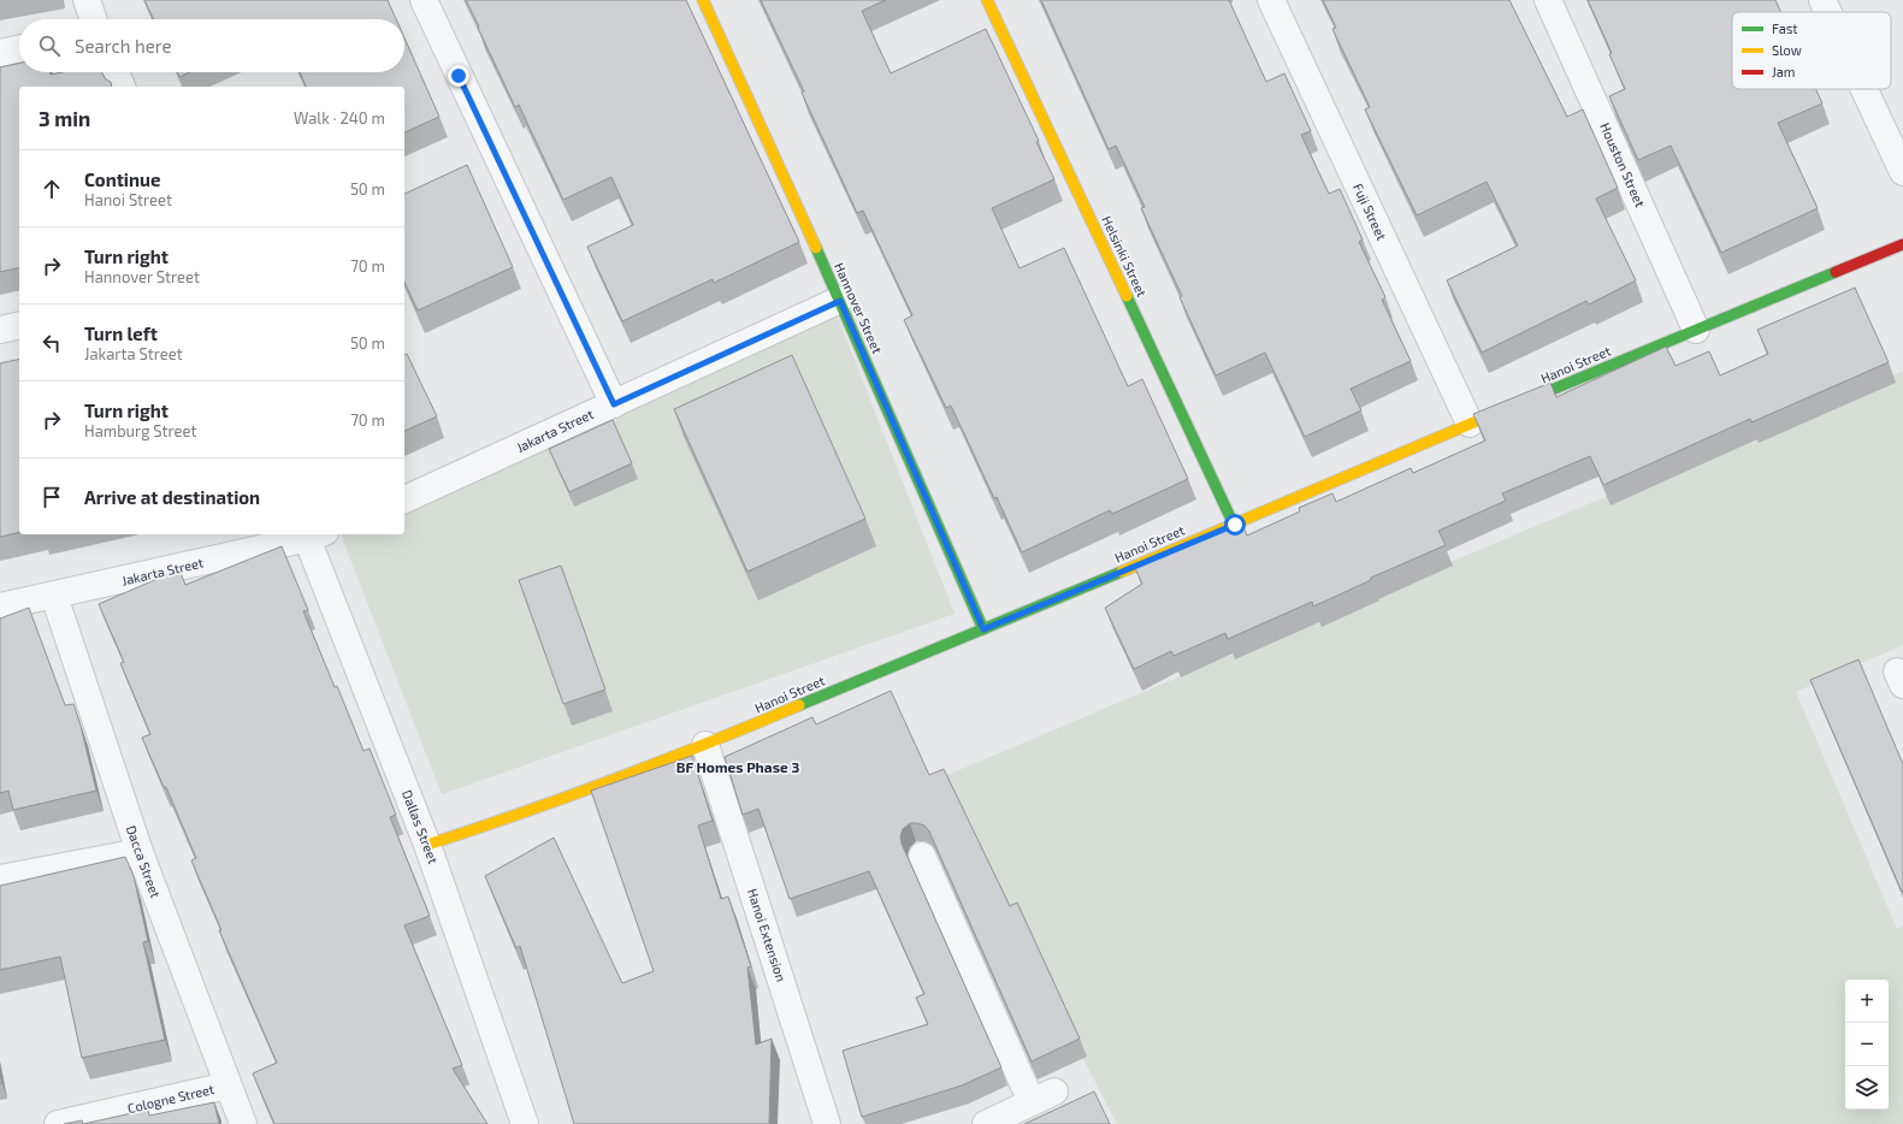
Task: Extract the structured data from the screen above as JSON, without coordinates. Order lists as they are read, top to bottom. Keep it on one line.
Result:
{"streets":{"street":["Houston Street","Fuji Street","Helsinki Street","Hannover Street","Hanoi Street","Jakarta Street","Dallas Street","Dacca Street","Hanoi Extension","Cologne Street"]},"crossings":[["Houston Street","Hanoi Street"],["Fuji Street","Hanoi Street"],["Helsinki Street","Hanoi Street"],["Hannover Street","Hanoi Street"],["Hannover Street","Jakarta Street"],["Hanoi Street","Dallas Street"],["Hanoi Street","Hanoi Extension"],["Jakarta Street","Dallas Street"],["Jakarta Street","Dacca Street"],["Dacca Street","Cologne Street"]],"districts":["BF Homes Phase 3"],"legend":["Fast","Slow","Jam"],"page":{"search":"Search here","heading":["3 min","Walk · 240 m"],"list":[["Continue","Hanoi Street","50 m"],["Turn right","Hannover Street","70 m"],["Turn left","Jakarta Street","50 m"],["Turn right","Hamburg Street","70 m"],"Arrive at destination"],"map_buttons":["+","−"]}}
